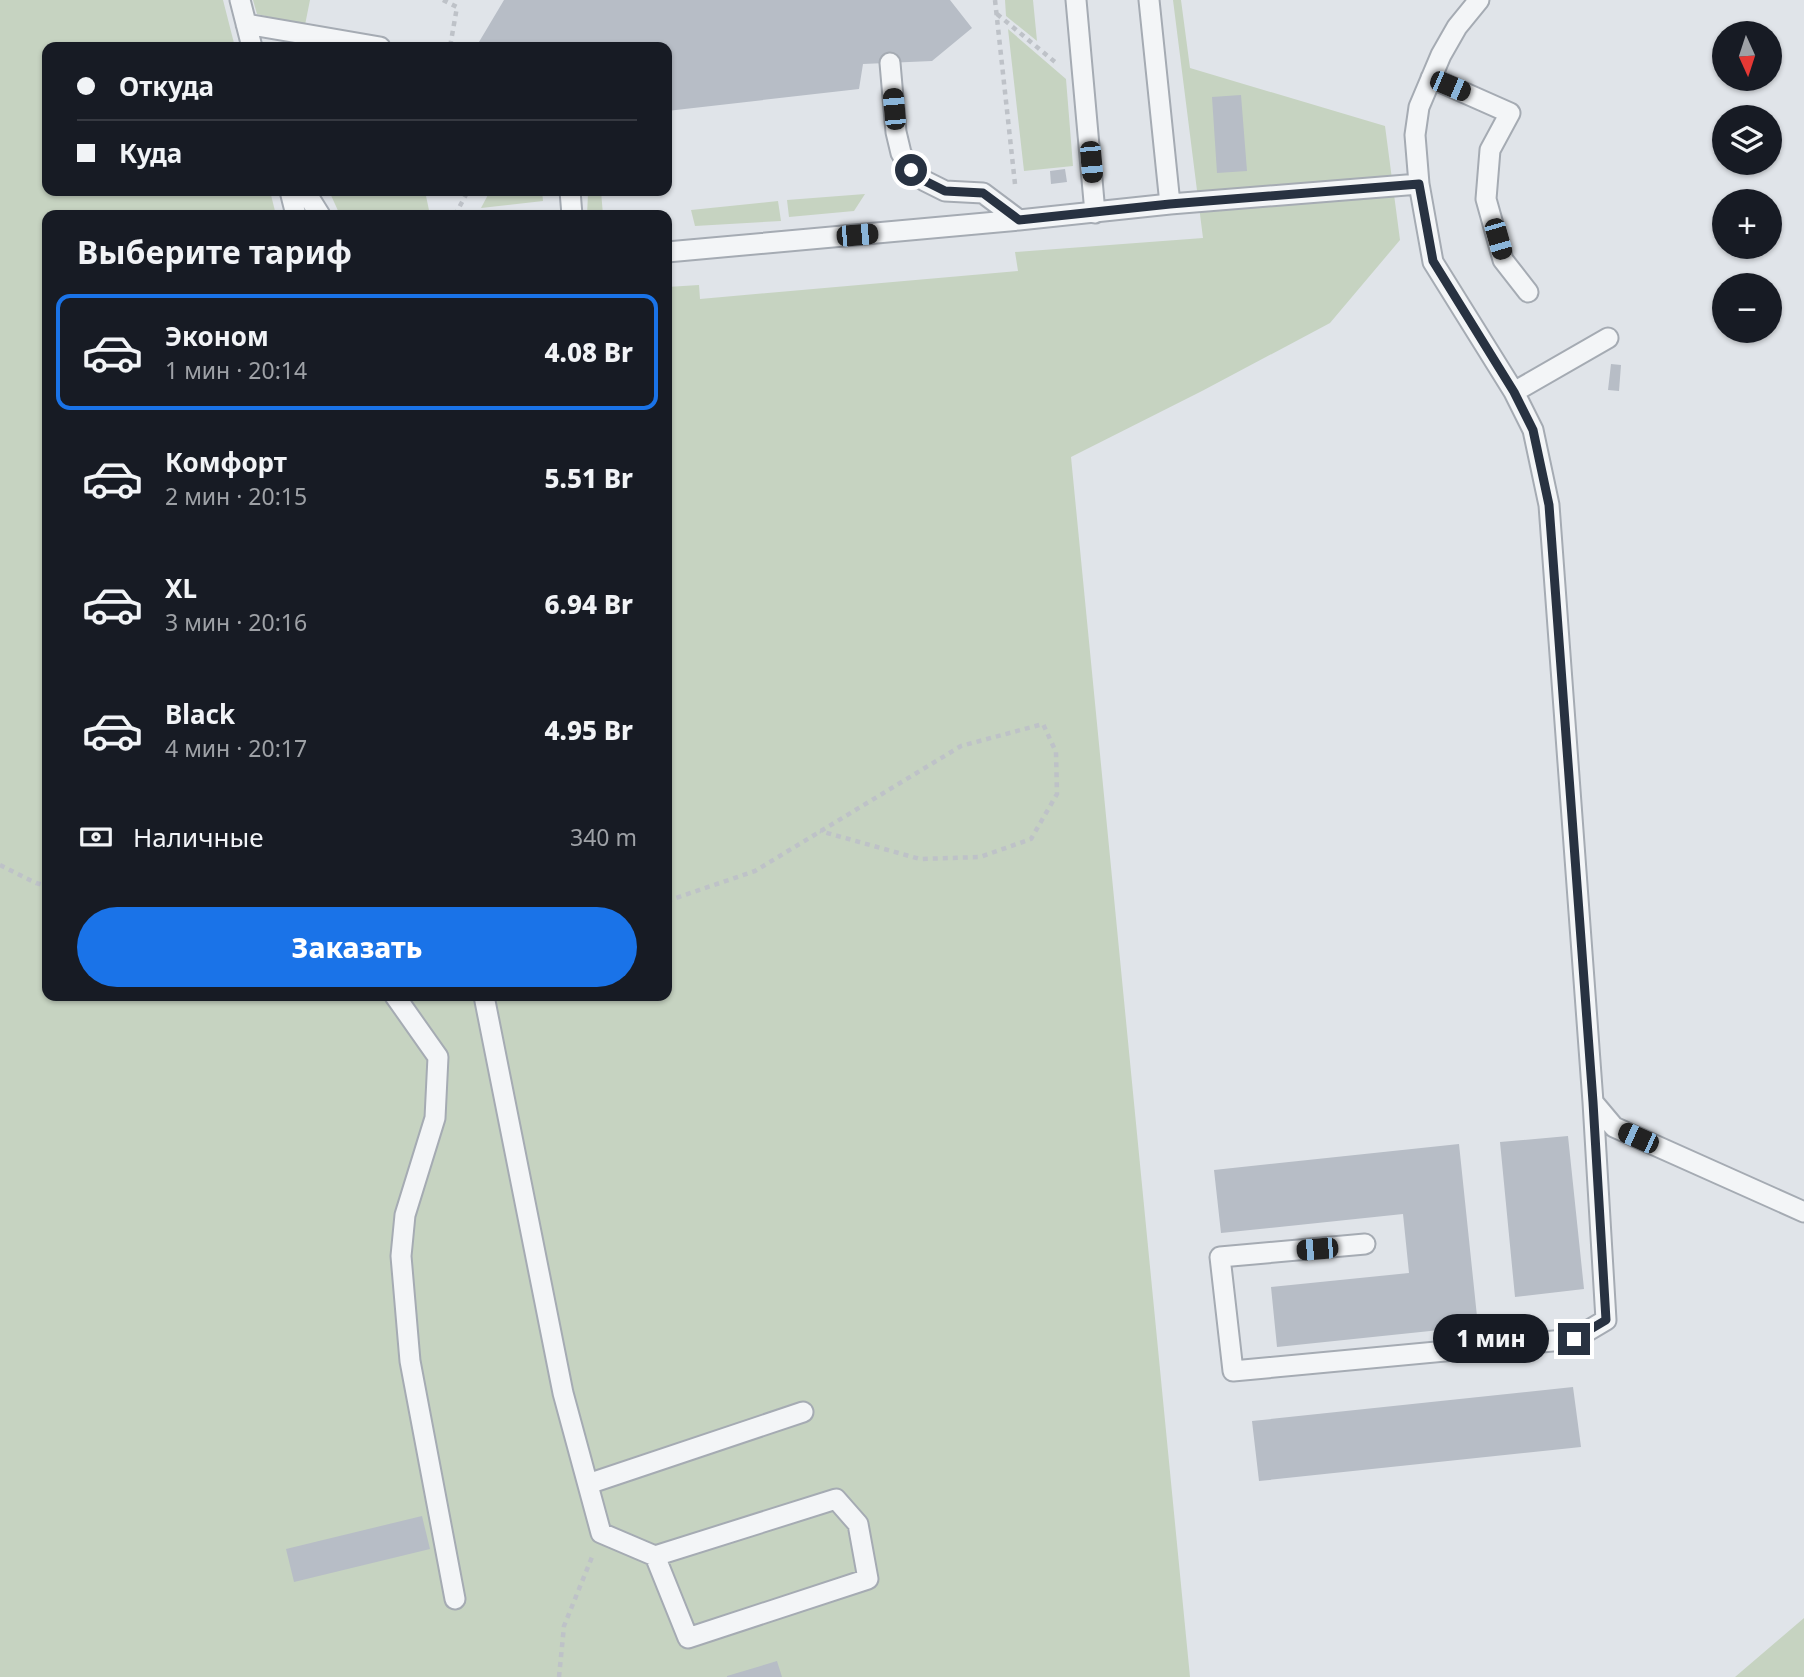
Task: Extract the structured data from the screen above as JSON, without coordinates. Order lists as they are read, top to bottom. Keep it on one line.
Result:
{"north":"bottom","page":{"map_buttons":["+","−"],"banner":["Откуда","Куда"],"heading":"Выберите тариф","list":[{"name":"Эконом","note":"1 мин · 20:14","value":"4.08 Br"},{"name":"Комфорт","note":"2 мин · 20:15","value":"5.51 Br"},{"name":"XL","note":"3 мин · 20:16","value":"6.94 Br"},{"name":"Black","note":"4 мин · 20:17","value":"4.95 Br"}],"pay":["Наличные","340 m"],"buttons":"Заказать","bubble":"1 мин"}}
